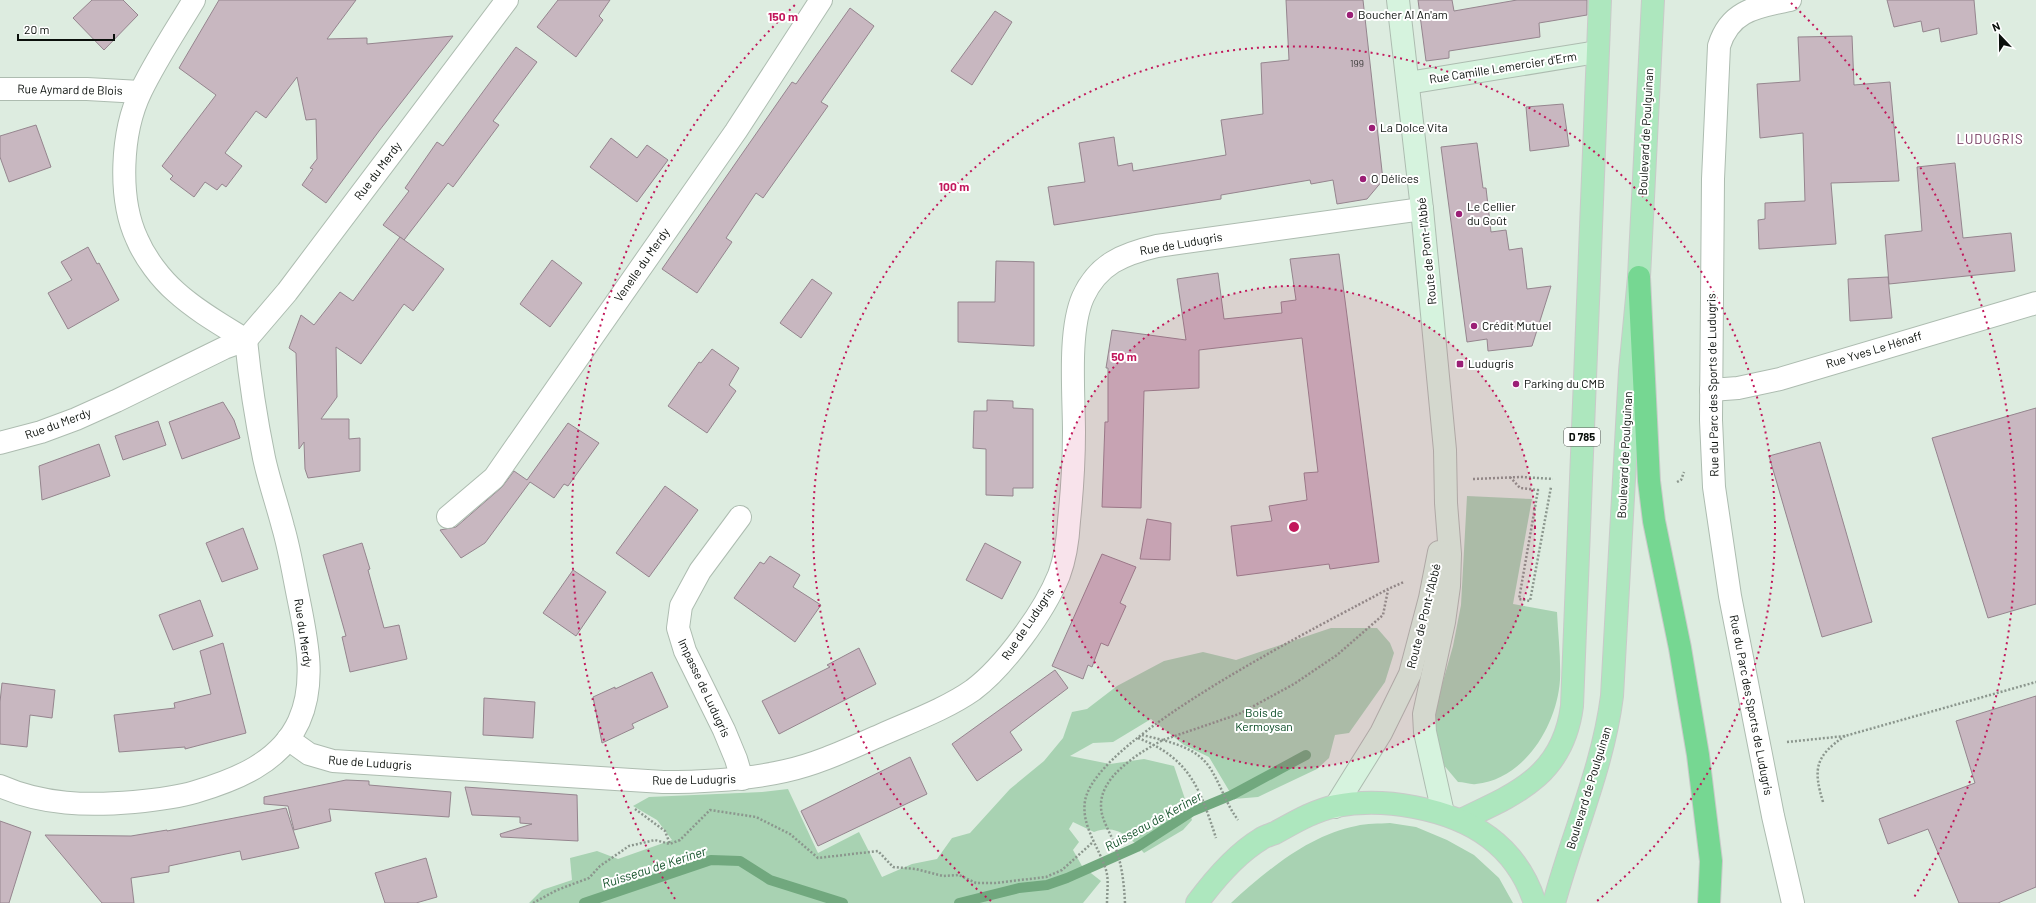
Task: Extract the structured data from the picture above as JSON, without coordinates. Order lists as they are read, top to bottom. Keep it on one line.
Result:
{"streets":{"main road":["Rue Camille Lemercier d'Erm","Boulevard de Poulguinan","Route de Pont-l'Abbé","D 785"],"street":["Rue Aymard de Blois","Rue du Merdy","Rue de Ludugris","Venelle du Merdy","Rue Yves Le Hénaff","Rue du Parc des Sports de Ludugris","Impasse de Ludugris"]},"crossings":[["Rue Camille Lemercier d'Erm","Route de Pont-l'Abbé"],["Rue Camille Lemercier d'Erm","D 785"],["Rue Aymard de Blois","Rue du Merdy"],["Rue du Merdy","Rue de Ludugris"],["Rue de Ludugris","Route de Pont-l'Abbé"],["Rue de Ludugris","Impasse de Ludugris"],["Route de Pont-l'Abbé","D 785"],["Rue Yves Le Hénaff","Rue du Parc des Sports de Ludugris"]],"districts":["LUDUGRIS"],"water":["Ruisseau de Keriner"],"parks":["Bois de Kermoysan"],"places":{"other":["Boucher Al An'am","La Dolce Vita","O Délices","Le Cellier du Goût","Crédit Mutuel","Parking du CMB"],"transit":["Ludugris"]},"house_numbers":["199"],"scale_bar":"20 m","north":"top","rings":["150 m","100 m","50 m"]}
